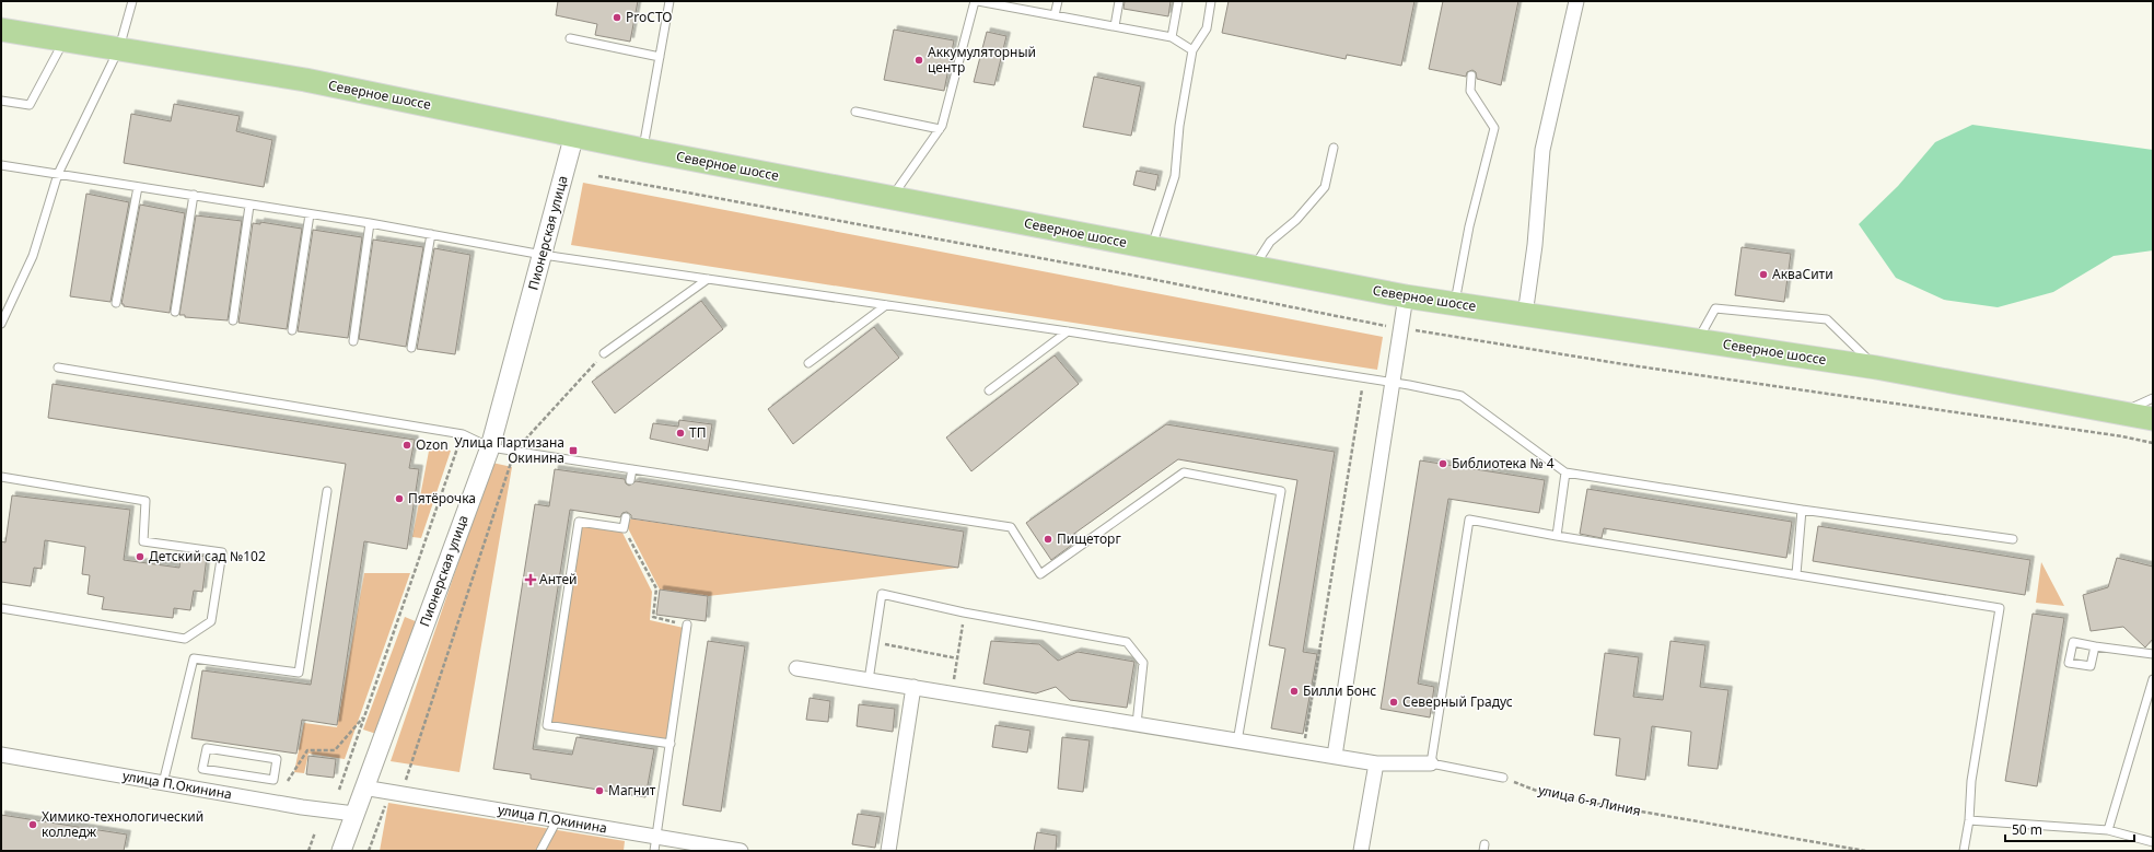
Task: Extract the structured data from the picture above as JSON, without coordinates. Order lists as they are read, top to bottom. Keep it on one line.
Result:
{"streets":{"main road":["Северное шоссе"],"street":["Пионерская улица","улица П.Окинина"],"path":["улица 6-я Линия"]},"crossings":[["Северное шоссе","Пионерская улица"],["Пионерская улица","улица П.Окинина"]],"places":{"other":["ProСТО","Аккумуляторный центр","АкваСити","ТП","Ozon","Библиотека № 4","Пятёрочка","Пищеторг","Детский сад №102","Билли Бонс","Северный Градус","Магнит","Химико-технологический колледж"],"transit":["Улица Партизана Окинина"],"health":["Антей"]},"scale_bar":"50 m"}
